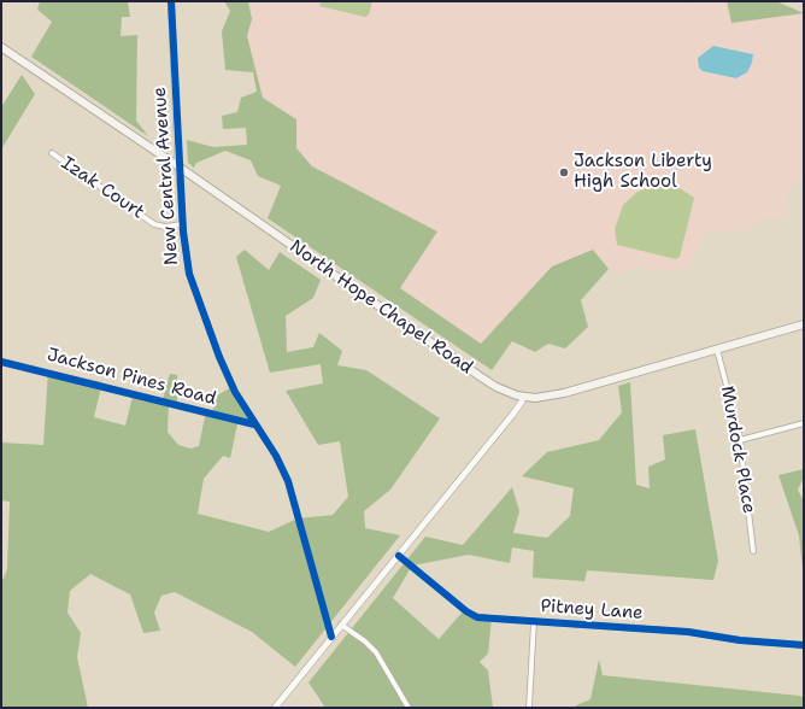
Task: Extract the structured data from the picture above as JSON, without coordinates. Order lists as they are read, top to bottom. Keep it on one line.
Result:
{"streets":{"main road":["North Hope Chapel Road"],"street":["New Central Avenue","Izak Court","Jackson Pines Road","Murdock Place","Pitney Lane"]},"crossings":[["New Central Avenue","Izak Court"],["New Central Avenue","North Hope Chapel Road"],["New Central Avenue","Jackson Pines Road"],["North Hope Chapel Road","Murdock Place"]],"places":["Jackson Liberty High School"]}
